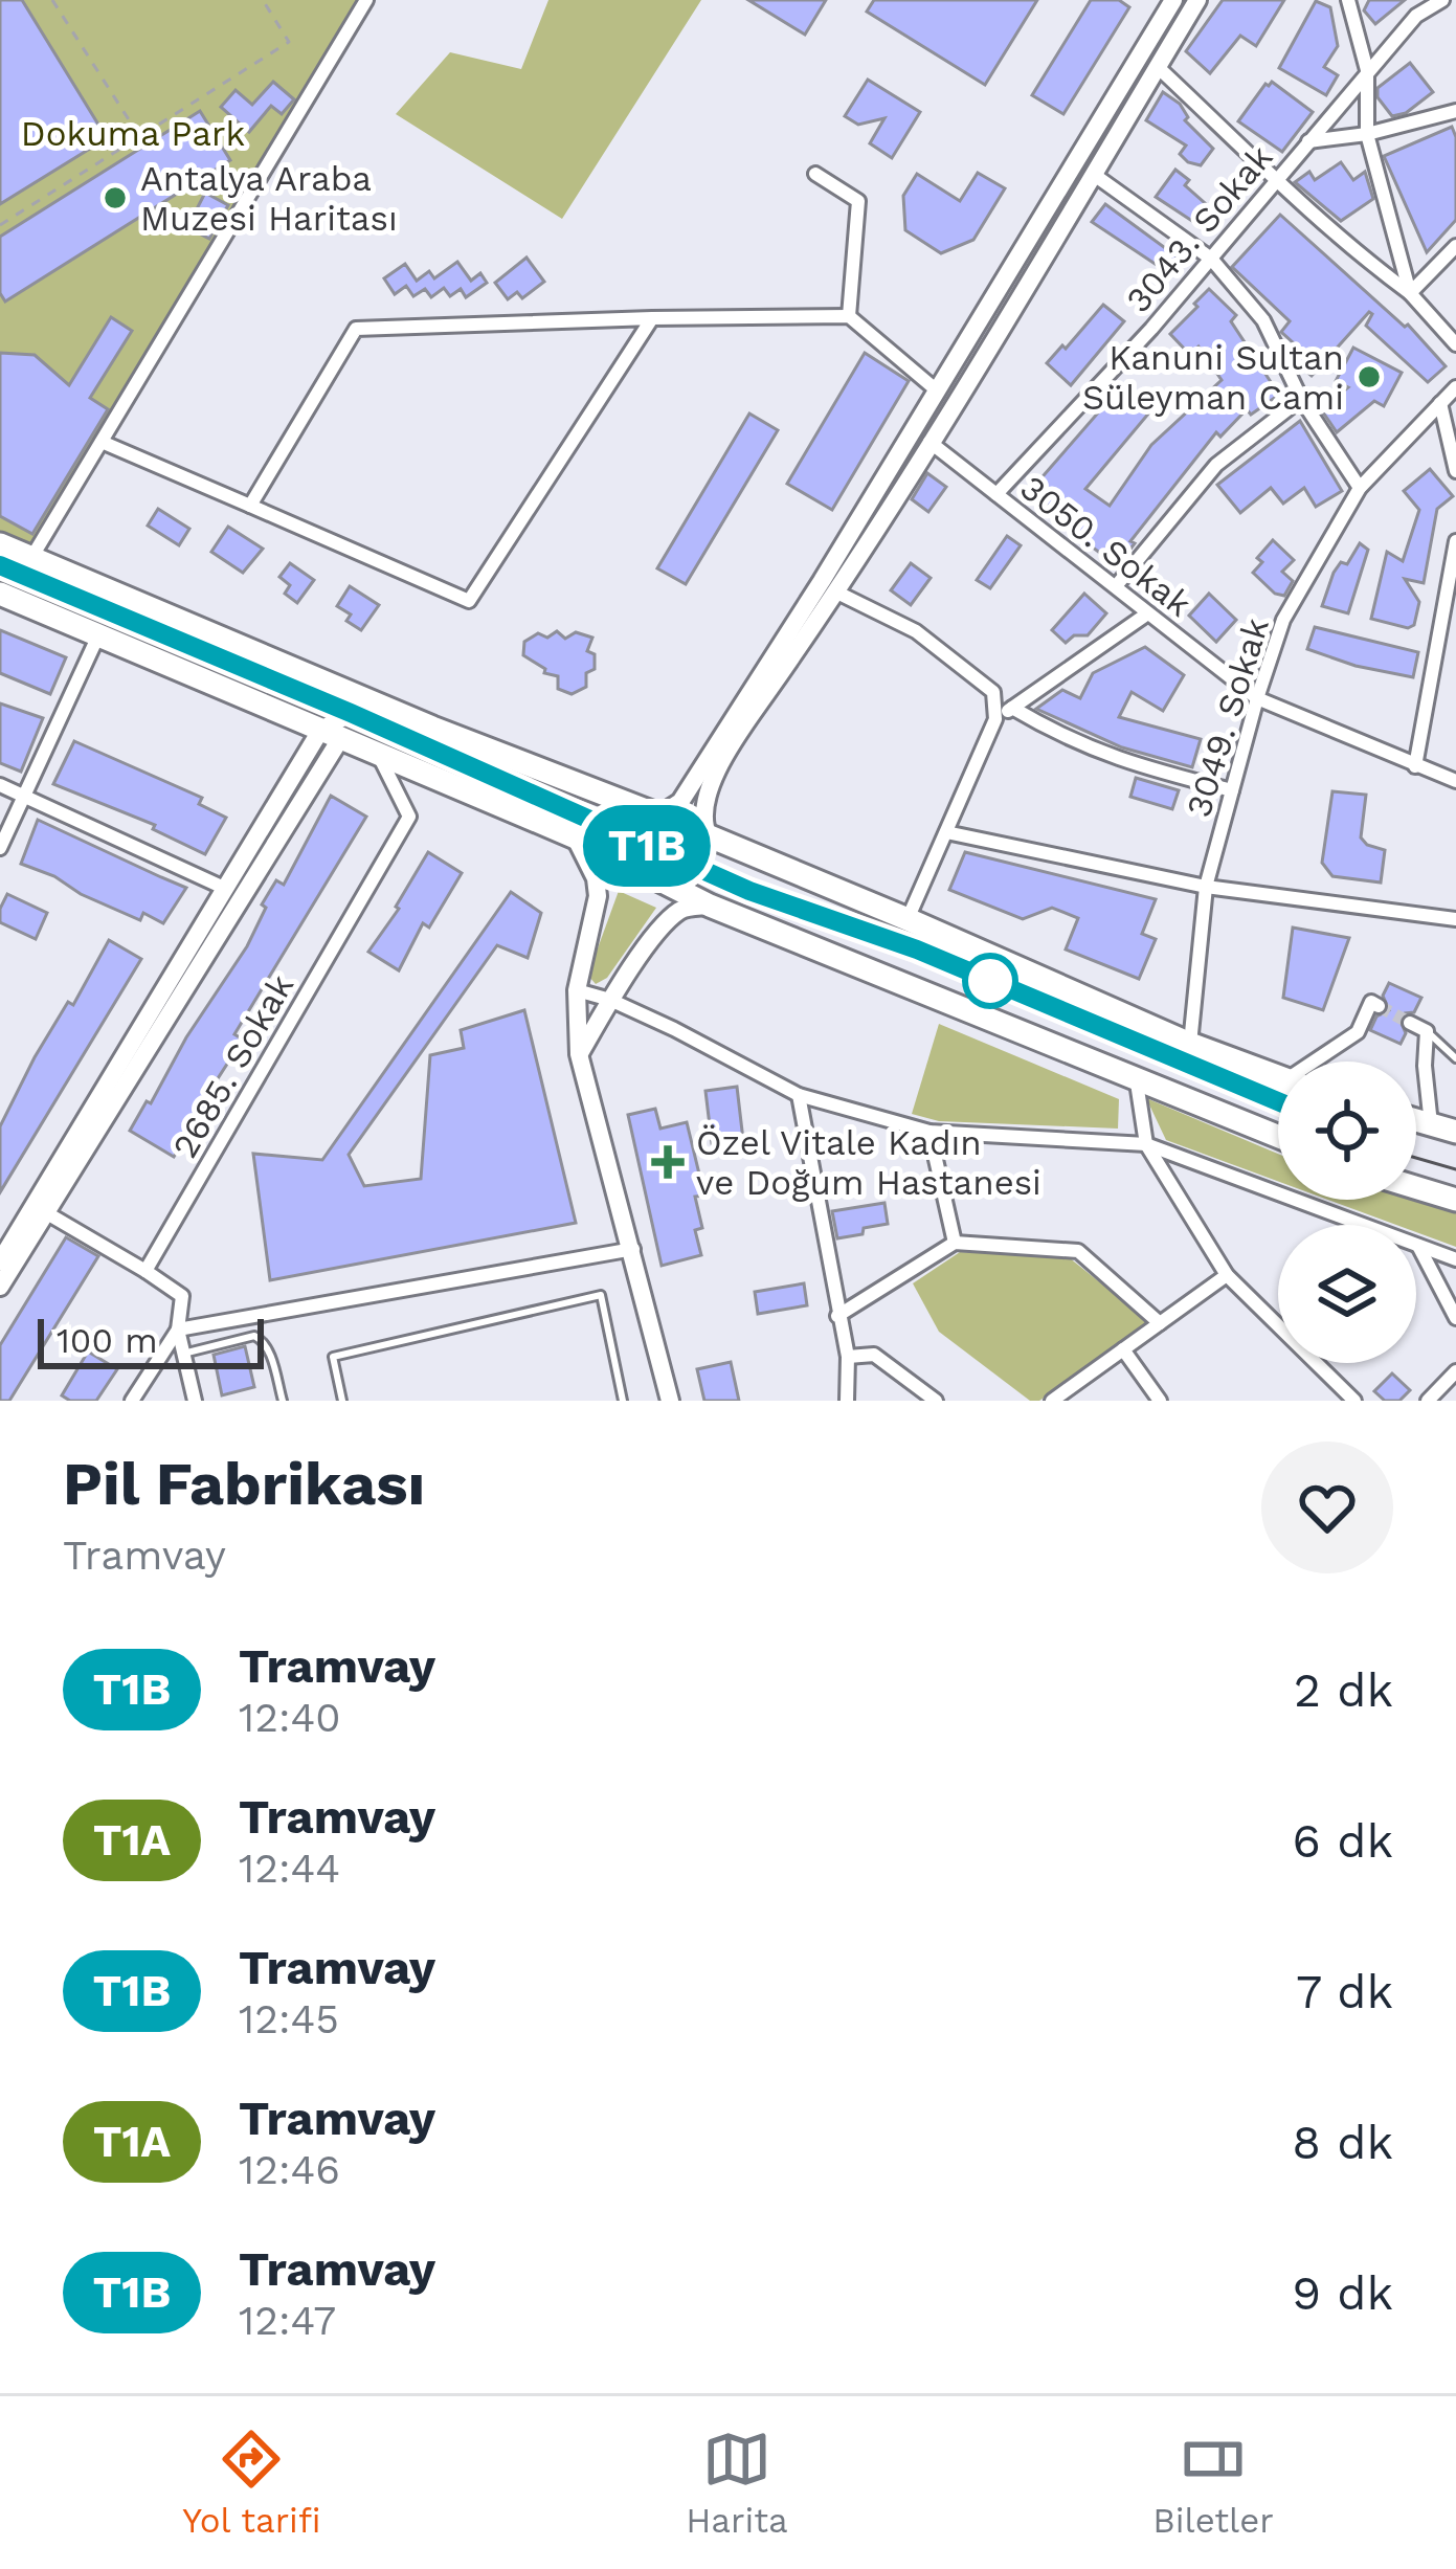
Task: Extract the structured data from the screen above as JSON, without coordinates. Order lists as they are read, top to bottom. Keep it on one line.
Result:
{"streets":{"street":["3043. Sokak","3050. Sokak","3049. Sokak","2685. Sokak"]},"crossings":[["3043. Sokak","3050. Sokak"],["3050. Sokak","3049. Sokak"]],"parks":["Dokuma Park"],"places":{"other":["Antalya Araba Muzesi Haritası","Kanuni Sultan Süleyman Cami"],"health":["Özel Vitale Kadın ve Doğum Hastanesi"]},"lines":["tram line T1B"],"scale_bar":"100 m","page":{"on_map":"T1B","scale":"100 m","heading":["Pil Fabrikası","Tramvay"],"list":[{"mark":"T1B","name":"Tramvay","note":"12:40","value":"2 dk"},{"mark":"T1A","name":"Tramvay","note":"12:44","value":"6 dk"},{"mark":"T1B","name":"Tramvay","note":"12:45","value":"7 dk"},{"mark":"T1A","name":"Tramvay","note":"12:46","value":"8 dk"},{"mark":"T1B","name":"Tramvay","note":"12:47","value":"9 dk"}],"tabs":["Yol tarifi","Harita","Biletler"]}}
